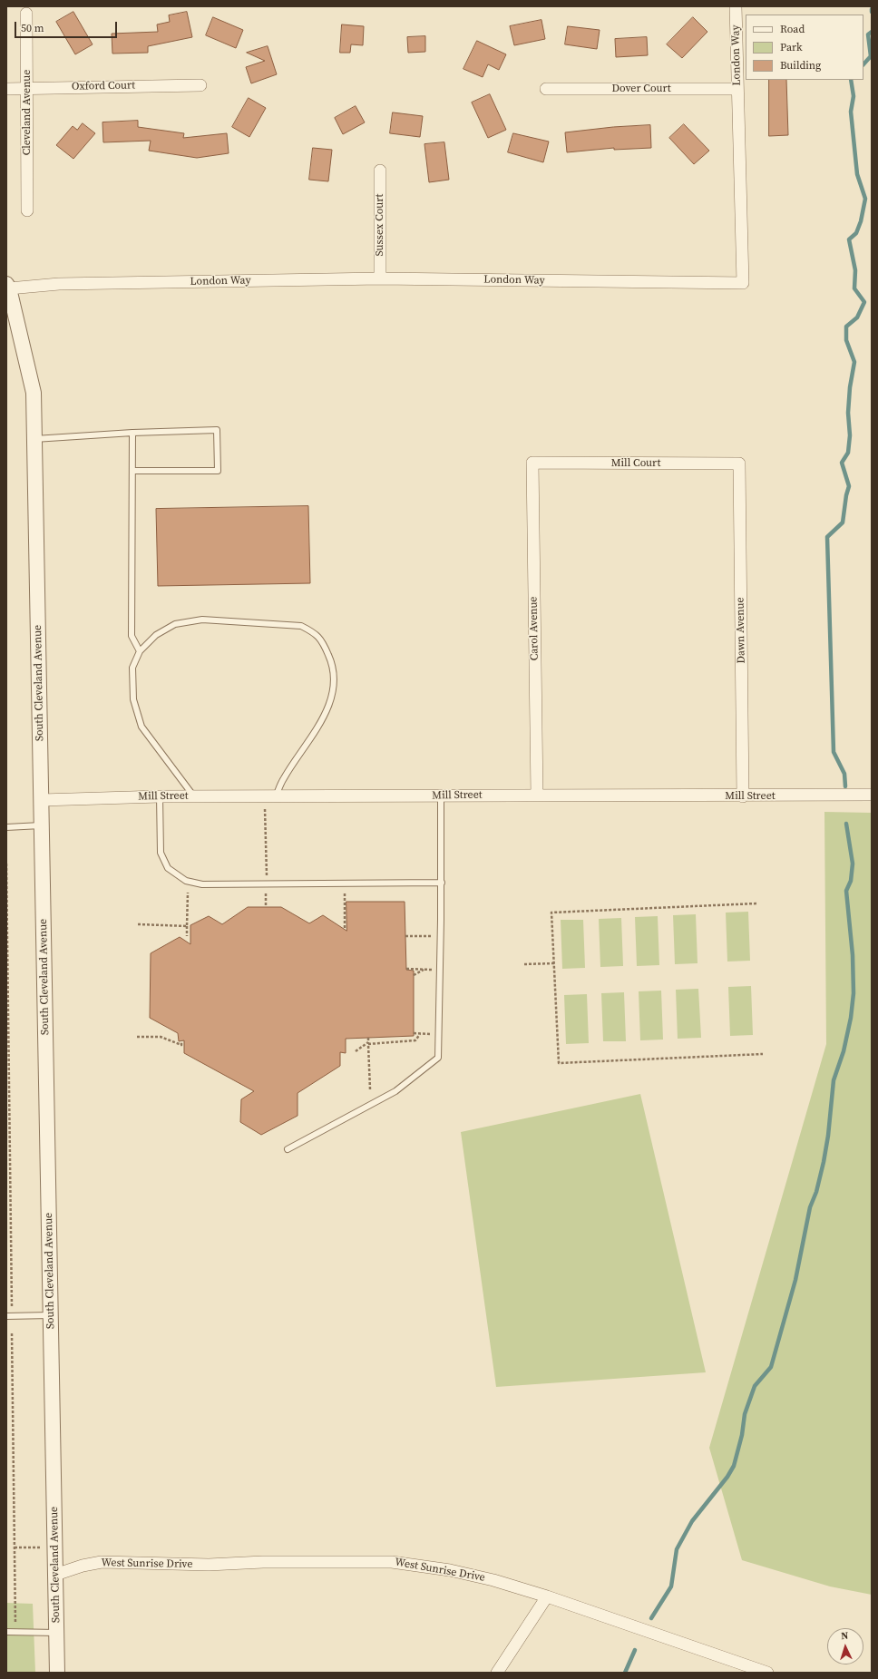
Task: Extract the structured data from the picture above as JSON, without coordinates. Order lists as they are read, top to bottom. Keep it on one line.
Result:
{"streets":{"street":["London Way","Oxford Court","Dover Court","Cleveland Avenue","Sussex Court","Mill Court","Carol Avenue","Dawn Avenue","South Cleveland Avenue","Mill Street","West Sunrise Drive"]},"crossings":[["London Way","Dover Court"],["London Way","Sussex Court"],["London Way","South Cleveland Avenue"],["Oxford Court","Cleveland Avenue"],["Mill Court","Carol Avenue"],["Mill Court","Dawn Avenue"],["Carol Avenue","Mill Street"],["Dawn Avenue","Mill Street"],["South Cleveland Avenue","Mill Street"],["South Cleveland Avenue","West Sunrise Drive"]],"legend":["Road","Park","Building"],"scale_bar":"50 m","north":"top"}
